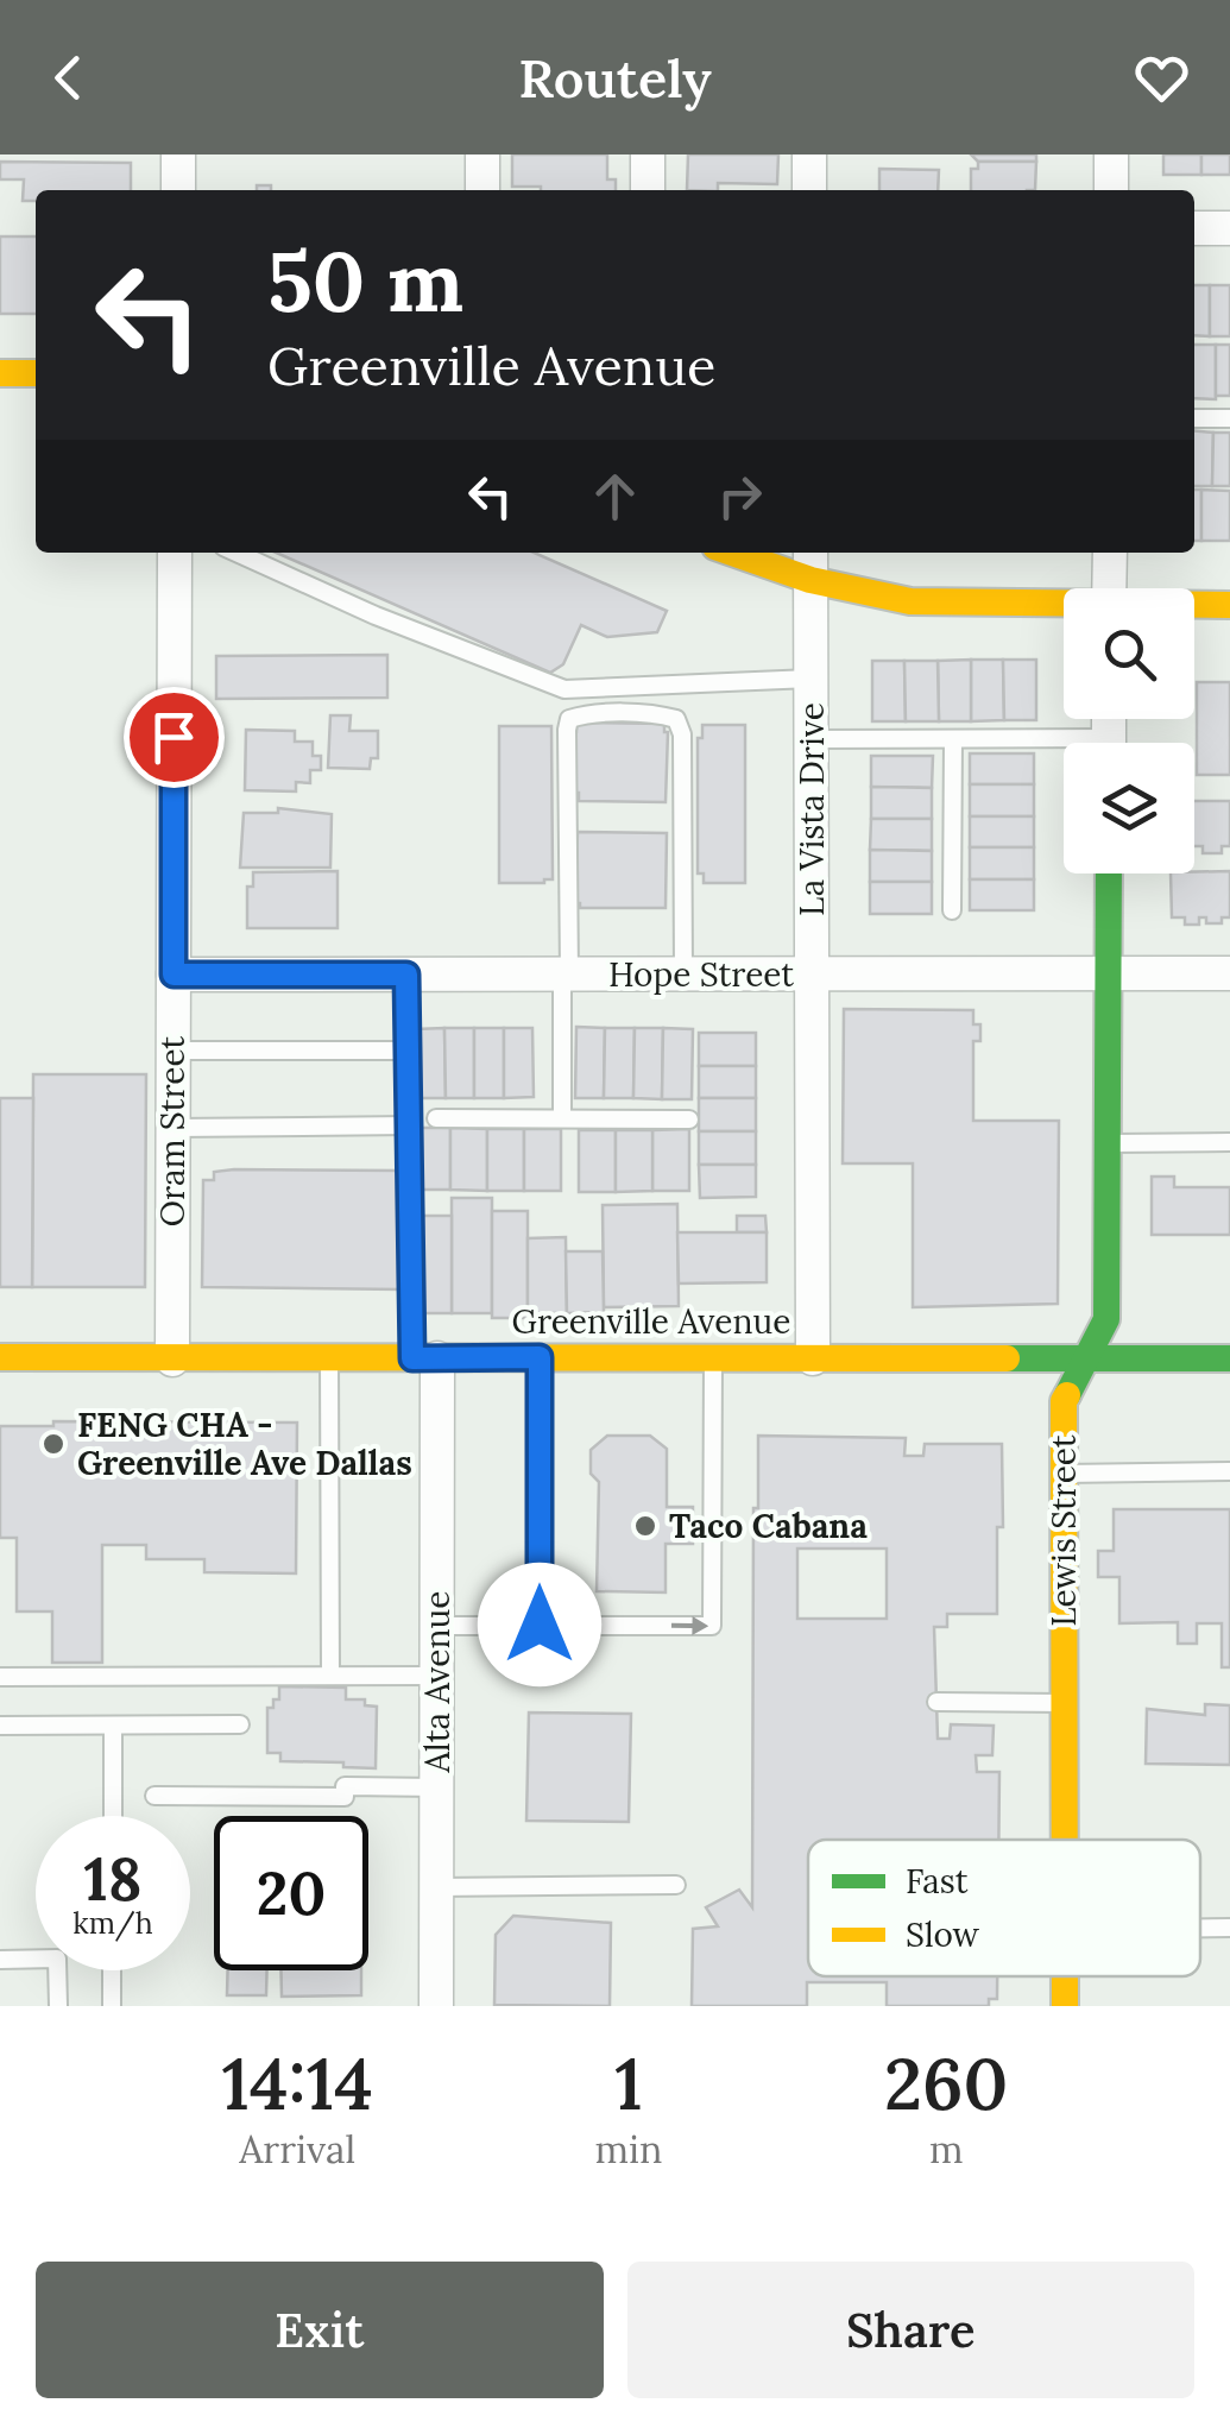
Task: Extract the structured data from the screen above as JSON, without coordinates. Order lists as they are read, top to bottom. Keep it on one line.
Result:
{"streets":{"street":["La Vista Drive","Hope Street","Oram Street","Greenville Avenue","Lewis Street","Alta Avenue"]},"crossings":[["La Vista Drive","Hope Street"],["La Vista Drive","Greenville Avenue"],["Hope Street","Oram Street"],["Hope Street","Lewis Street"],["Oram Street","Greenville Avenue"],["Greenville Avenue","Lewis Street"],["Greenville Avenue","Alta Avenue"]],"places":["FENG CHA - Greenville Ave Dallas","Taco Cabana"],"legend":["Fast","Slow"],"page":{"header":"Routely","turn":["50 m","Greenville Avenue"],"speed":"18 km/h","limit":"20","eta":["14:14","Arrival","1","min","260","m"],"buttons":["Exit","Share"]}}
